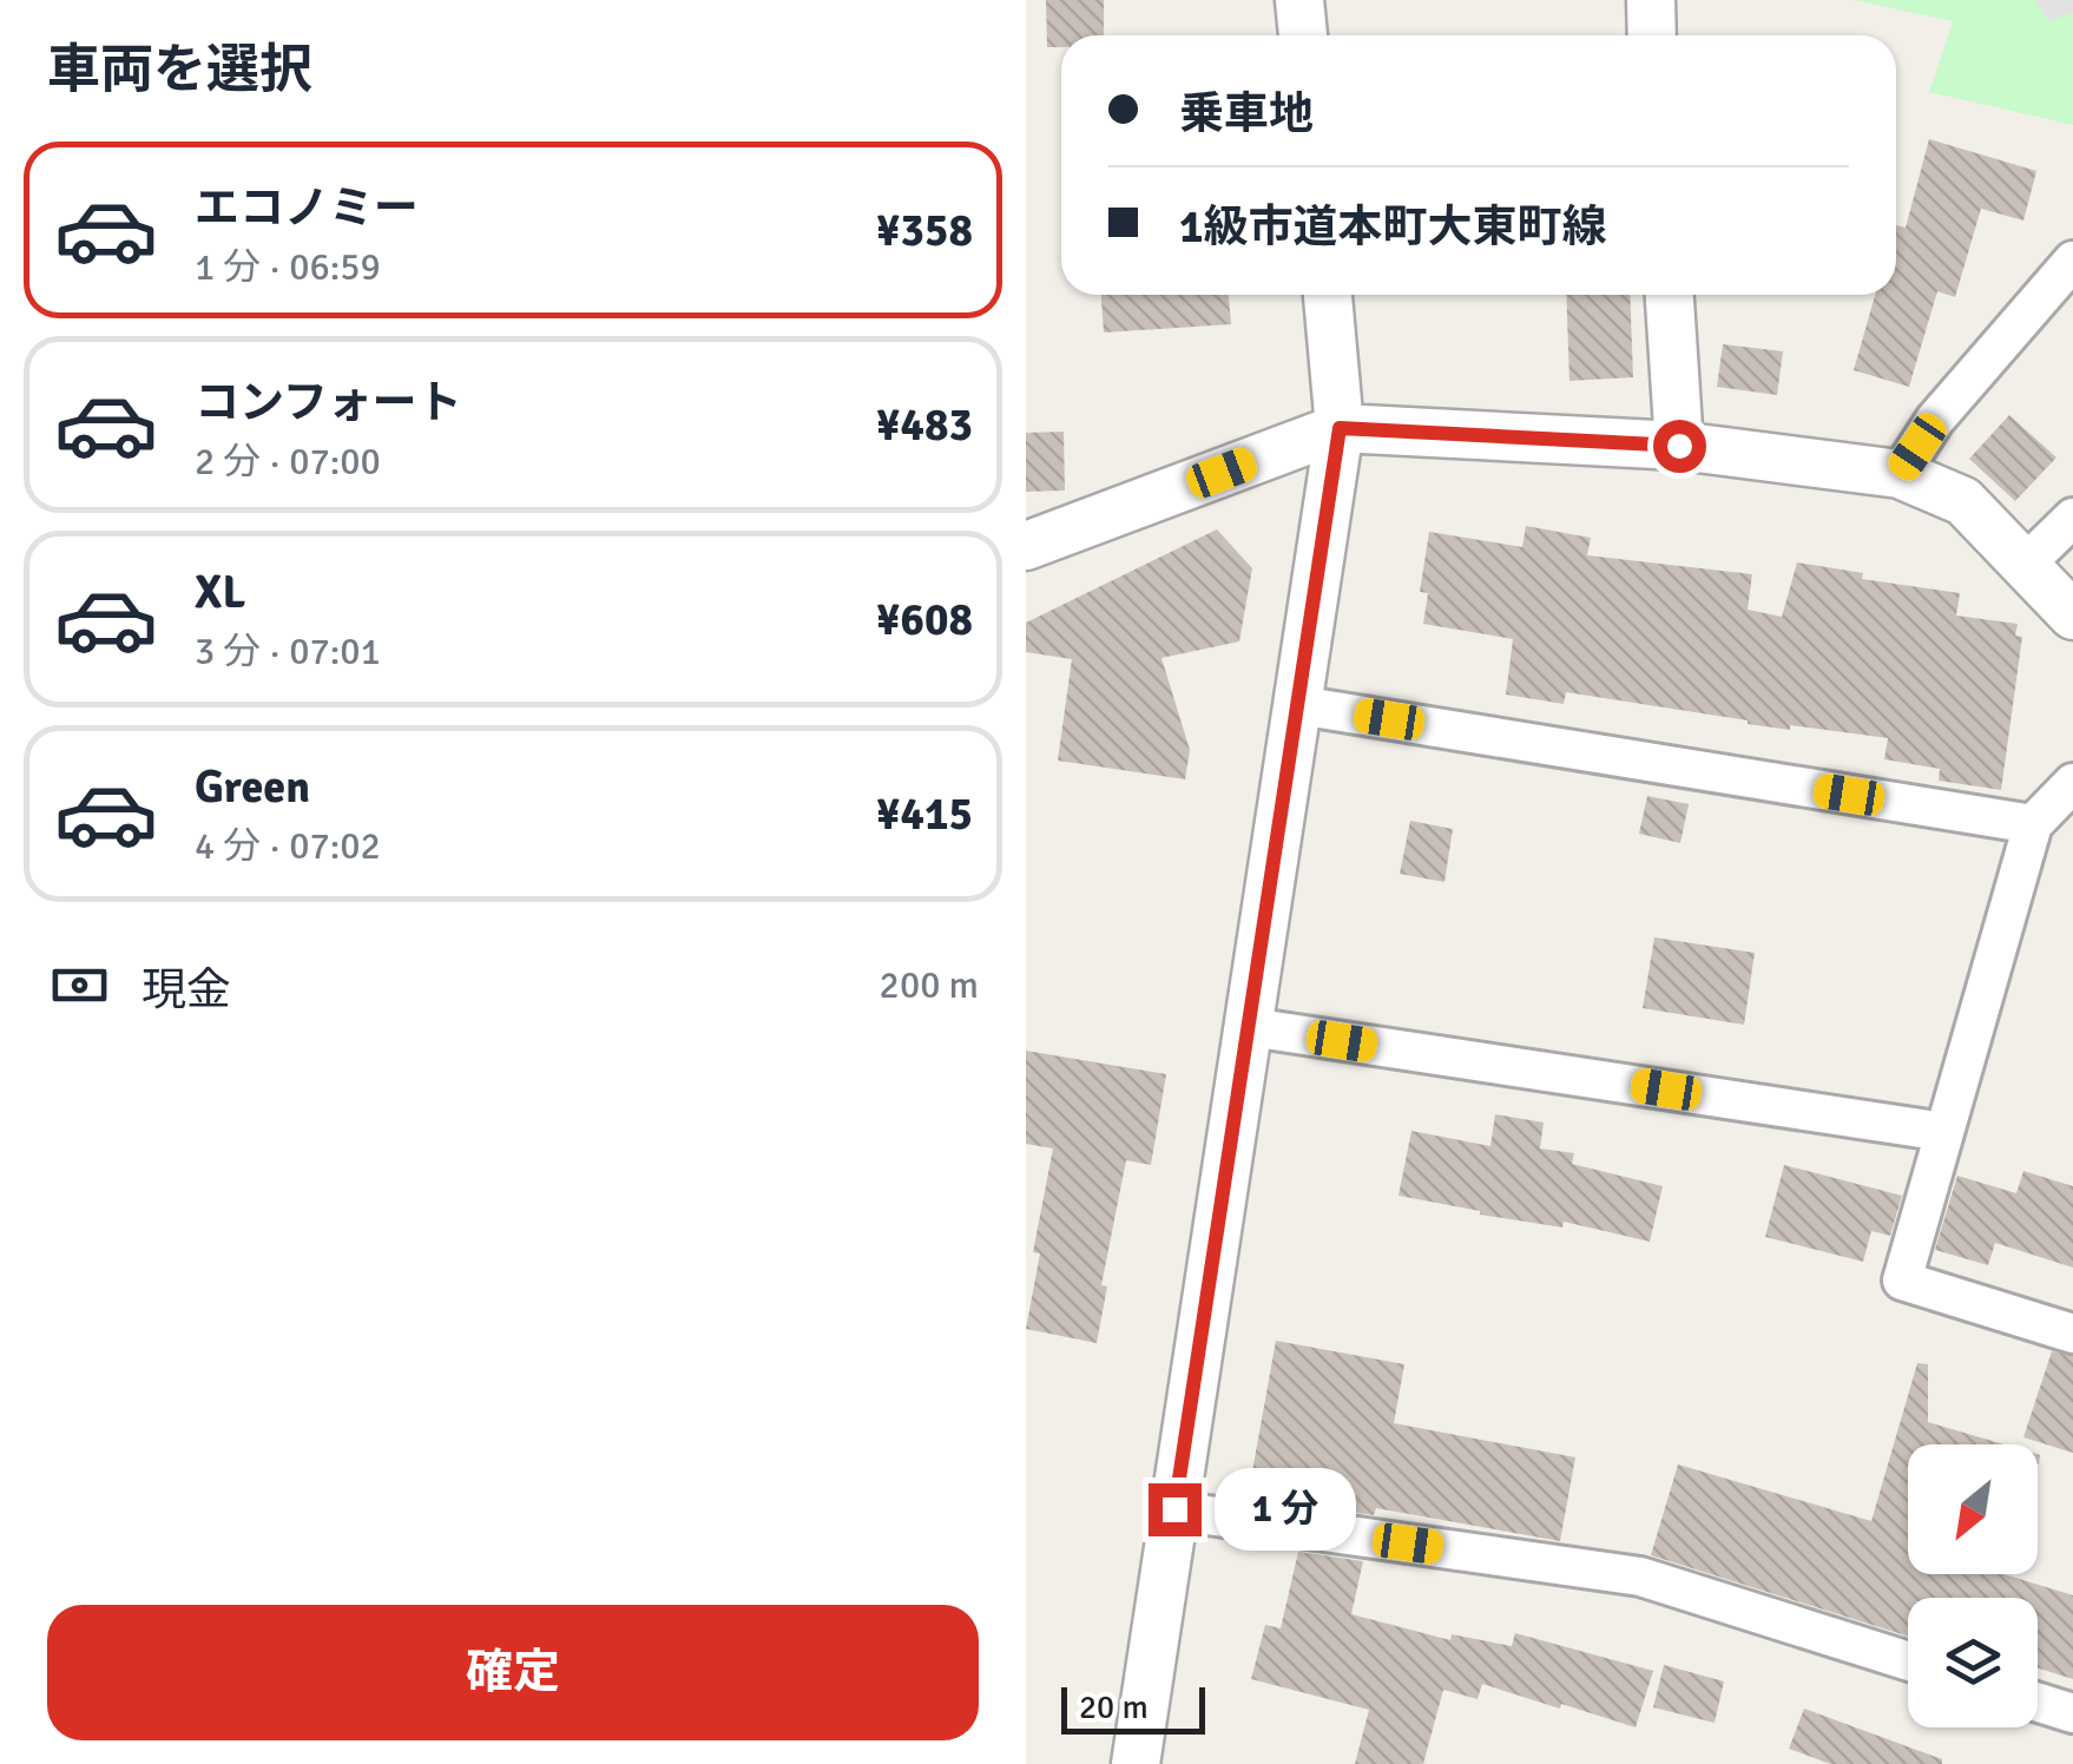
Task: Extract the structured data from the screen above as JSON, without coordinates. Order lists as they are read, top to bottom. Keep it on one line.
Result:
{"scale_bar":"20 m","north":"bottom left","page":{"heading":"車両を選択","banner":["乗車地","1級市道本町大東町線"],"list":[{"name":"エコノミー","note":"1 分 · 06:59","value":"¥358"},{"name":"コンフォート","note":"2 分 · 07:00","value":"¥483"},{"name":"XL","note":"3 分 · 07:01","value":"¥608"},{"name":"Green","note":"4 分 · 07:02","value":"¥415"}],"pay":["現金","200 m"],"bubble":"1 分","buttons":"確定","scale":"20 m"}}
